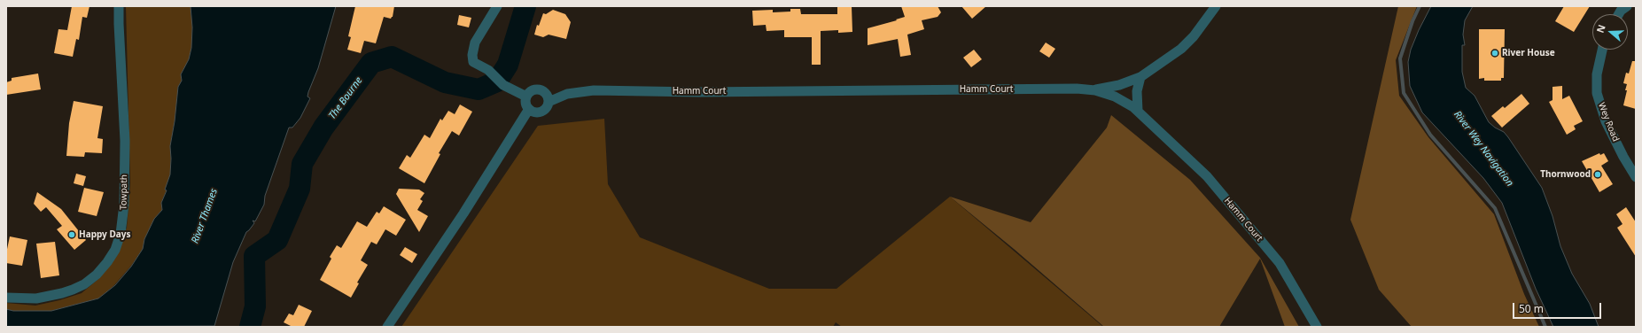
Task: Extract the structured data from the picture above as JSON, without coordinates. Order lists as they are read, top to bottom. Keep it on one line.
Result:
{"streets":{"street":["Hamm Court","Wey Road","Towpath"]},"water":["The Bourne","River Wey Navigation","River Thames"],"places":["River House","Thornwood","Happy Days"],"scale_bar":"50 m","north":"left"}
